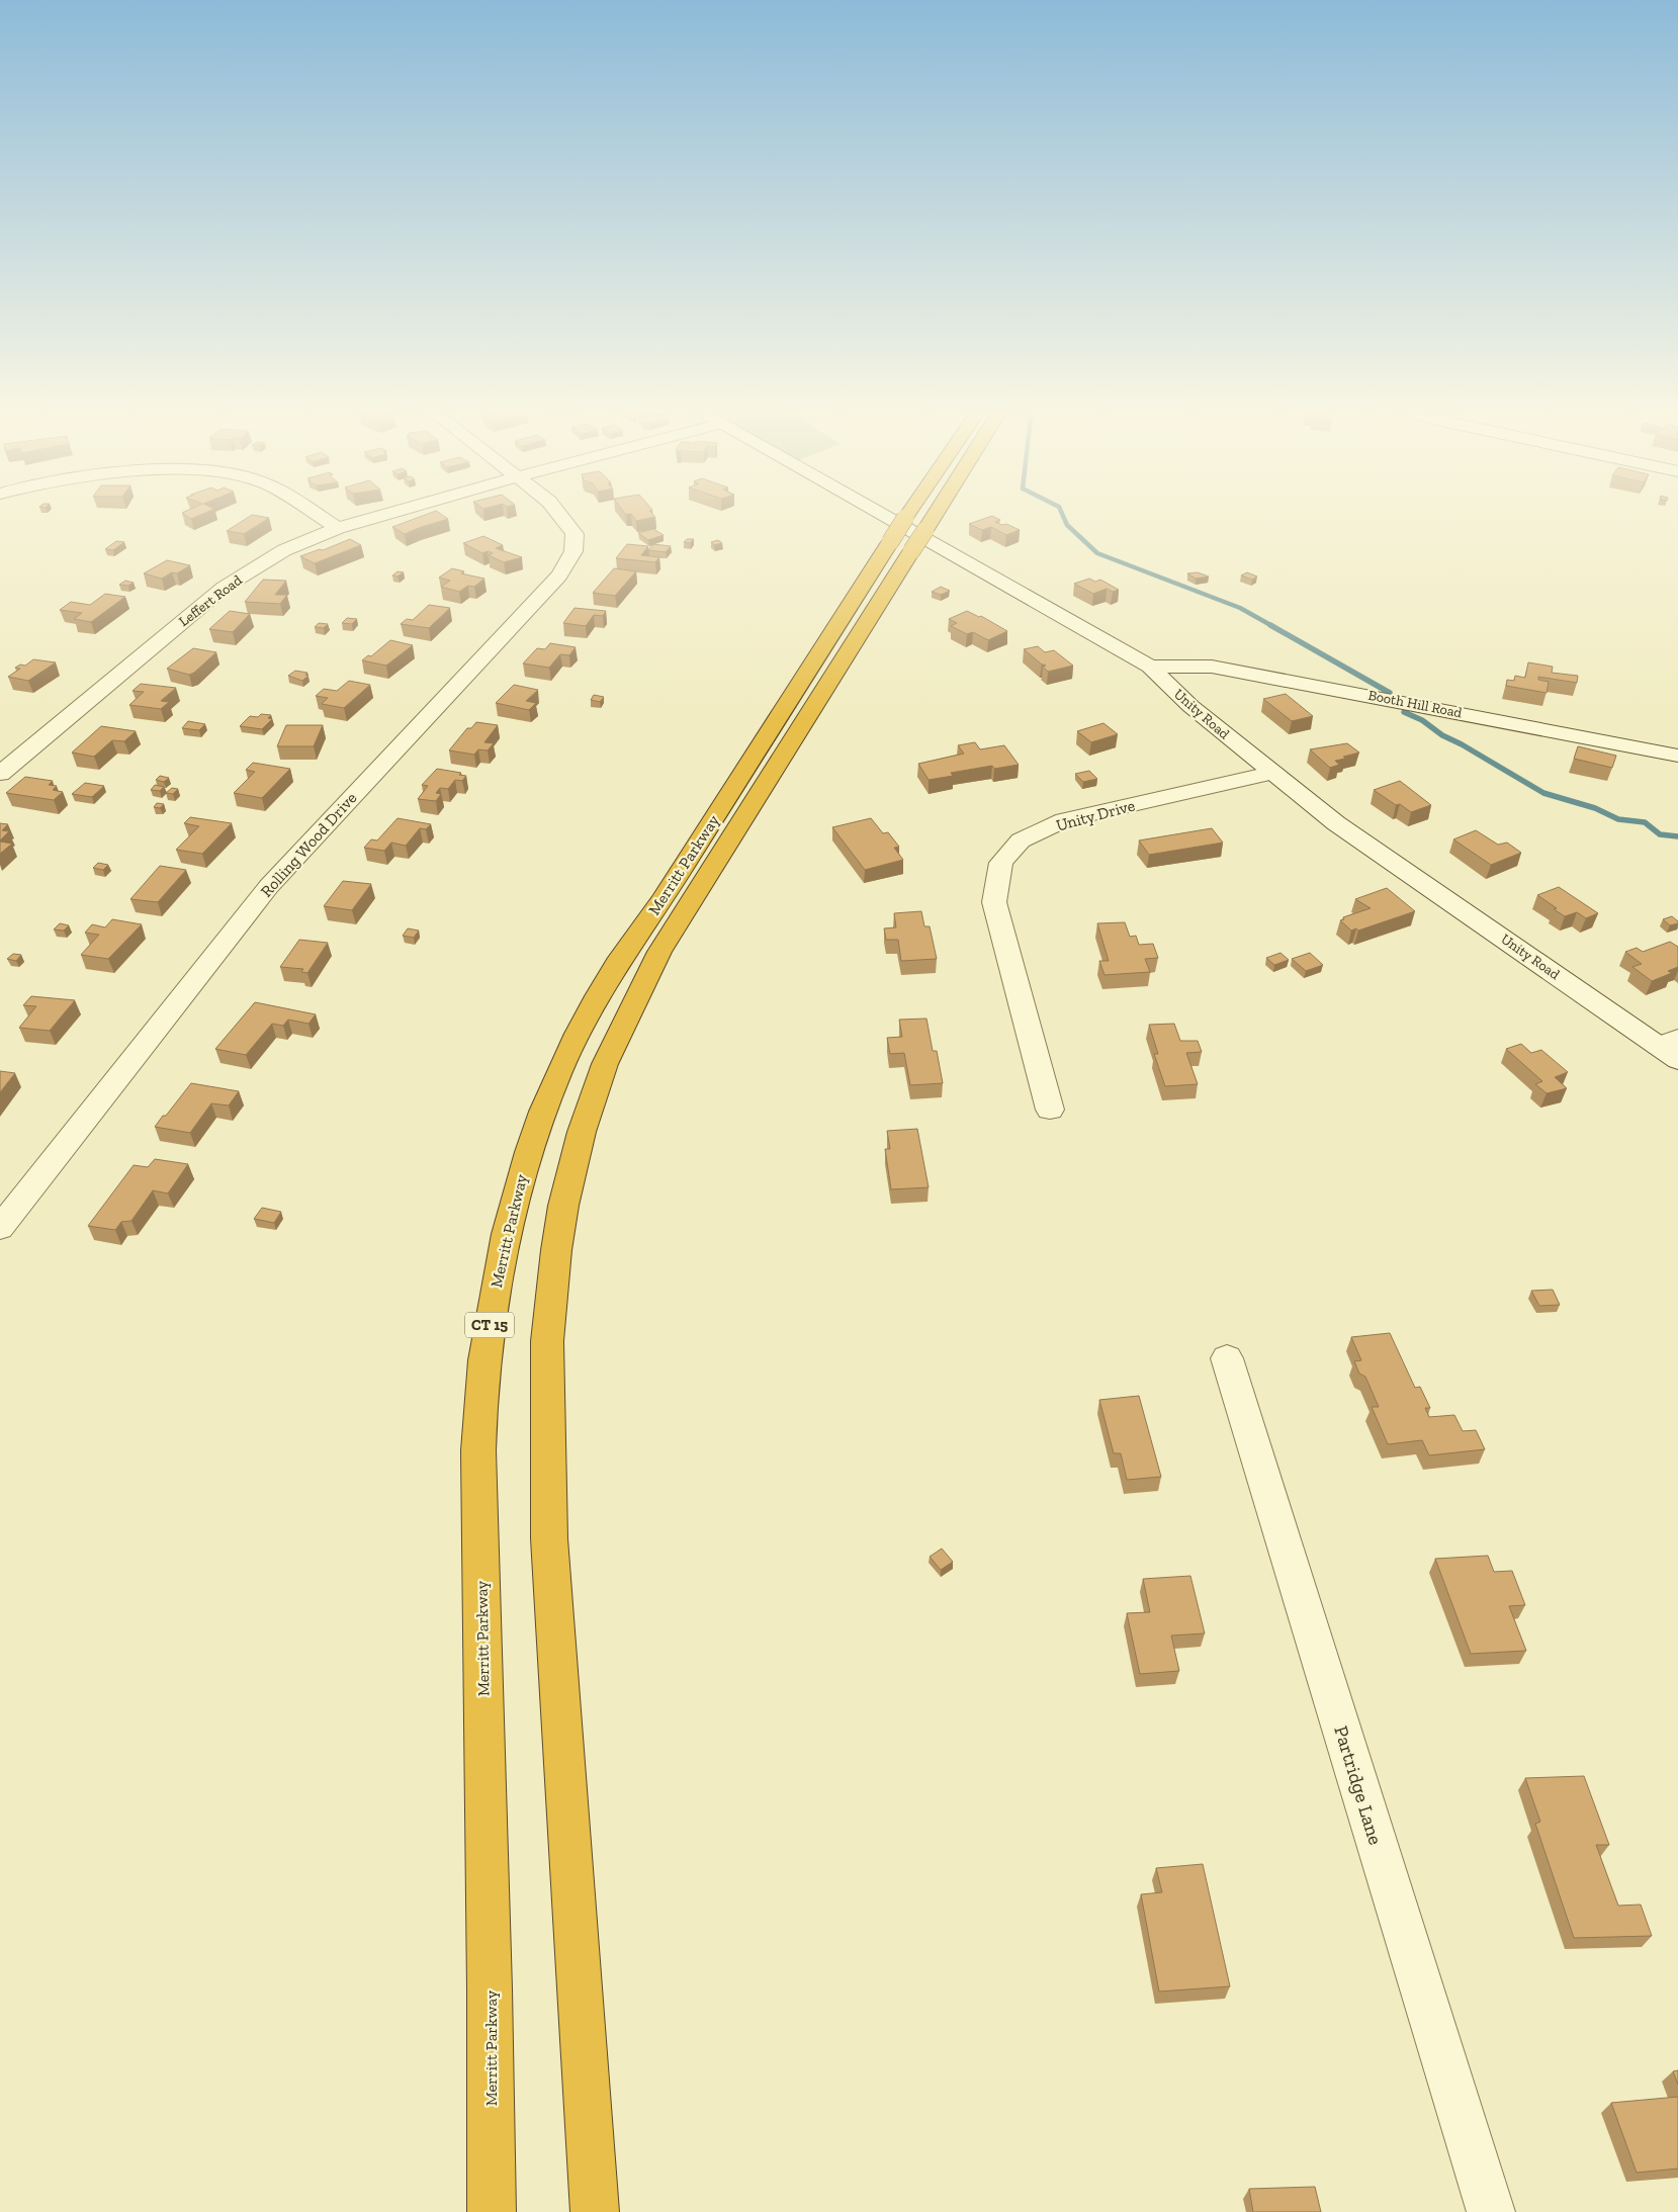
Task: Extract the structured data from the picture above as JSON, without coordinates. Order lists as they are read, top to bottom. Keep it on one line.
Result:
{"streets":{"highway":["Merritt Parkway","CT 15"],"street":["Leffert Road","Booth Hill Road","Unity Road","Unity Drive","Rolling Wood Drive","Partridge Lane"]},"crossings":[["Booth Hill Road","Unity Road"],["Unity Road","Unity Drive"]]}
